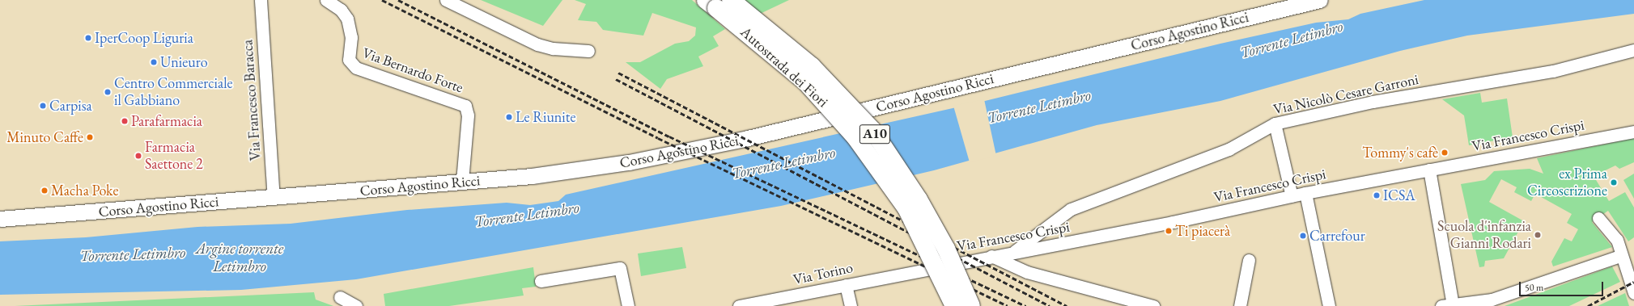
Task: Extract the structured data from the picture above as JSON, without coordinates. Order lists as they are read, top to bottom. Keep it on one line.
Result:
{"streets":{"highway":["Autostrada dei Fiori","A10"],"main road":["Corso Agostino Ricci"],"street":["Via Bernardo Forte","Via Nicolò Cesare Garroni","Via Francesco Baracca","Via Francesco Crispi","Via Torino"]},"crossings":[["Corso Agostino Ricci","Via Bernardo Forte"],["Corso Agostino Ricci","Via Francesco Baracca"],["Via Nicolò Cesare Garroni","Via Francesco Crispi"],["Via Francesco Crispi","Via Torino"]],"water":["Torrente Letimbro","Argine torrente Letimbro"],"places":["IperCoop Liguria","Unieuro","Centro Commerciale il Gabbiano","Carpisa","Le Riunite","Parafarmacia","Minuto Caffe","Tommy's cafè","Farmacia Saettone 2","ex Prima Circoscrizione","Macha Poke","ICSA","Ti piacerà","Scuola d'infanzia Gianni Rodari","Carrefour"],"scale_bar":"50 m"}
